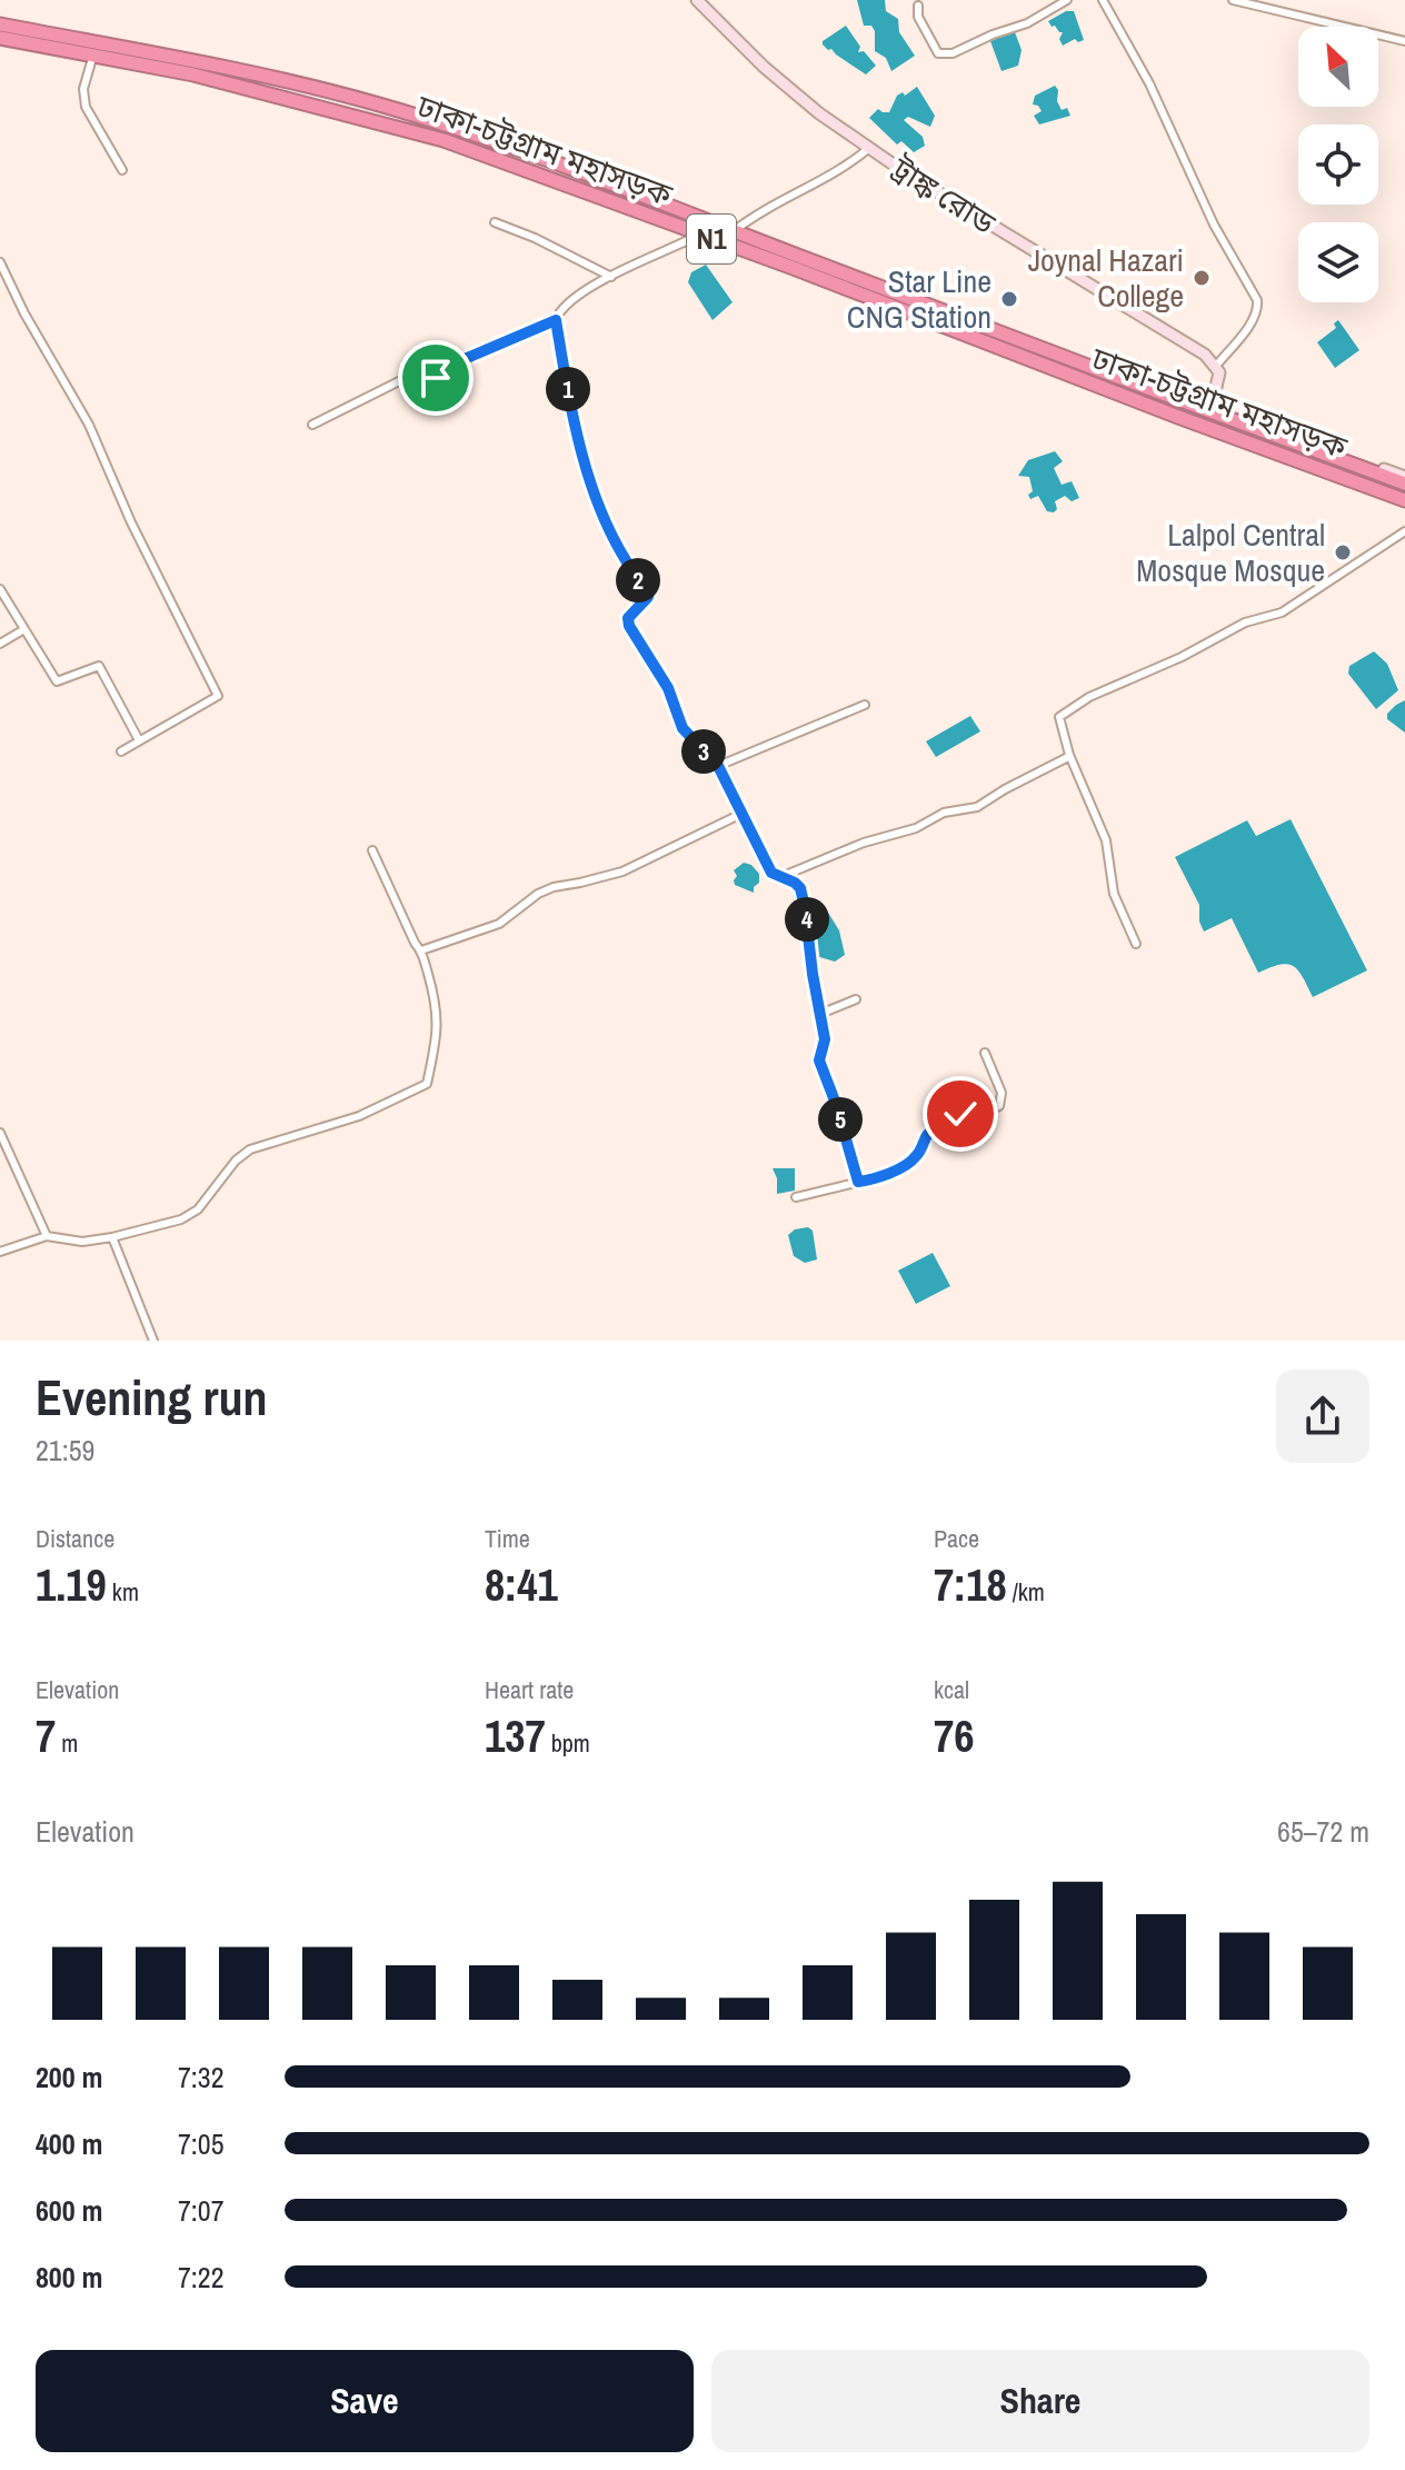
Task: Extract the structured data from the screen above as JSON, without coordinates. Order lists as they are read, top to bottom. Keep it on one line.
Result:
{"streets":{"highway":["ঢাকা-চট্টগ্রাম মহাসড়ক","N1"],"main road":["ট্রাঙ্ক রোড"]},"places":["Joynal Hazari College","Star Line CNG Station","Lalpol Central Mosque Mosque"],"north":"top left","page":{"pins":["1","2","3","4","5"],"heading":["Evening run","21:59"],"stats":[["Distance","1.19 km"],["Time","8:41"],["Pace","7:18 /km"],["Elevation","7 m"],["Heart rate","137 bpm"],["kcal","76"]],"chart":["Elevation","65–72 m"],"list":[{"name":"200 m","note":"7:32"},{"name":"400 m","note":"7:05"},{"name":"600 m","note":"7:07"},{"name":"800 m","note":"7:22"}],"buttons":["Save","Share"]}}
